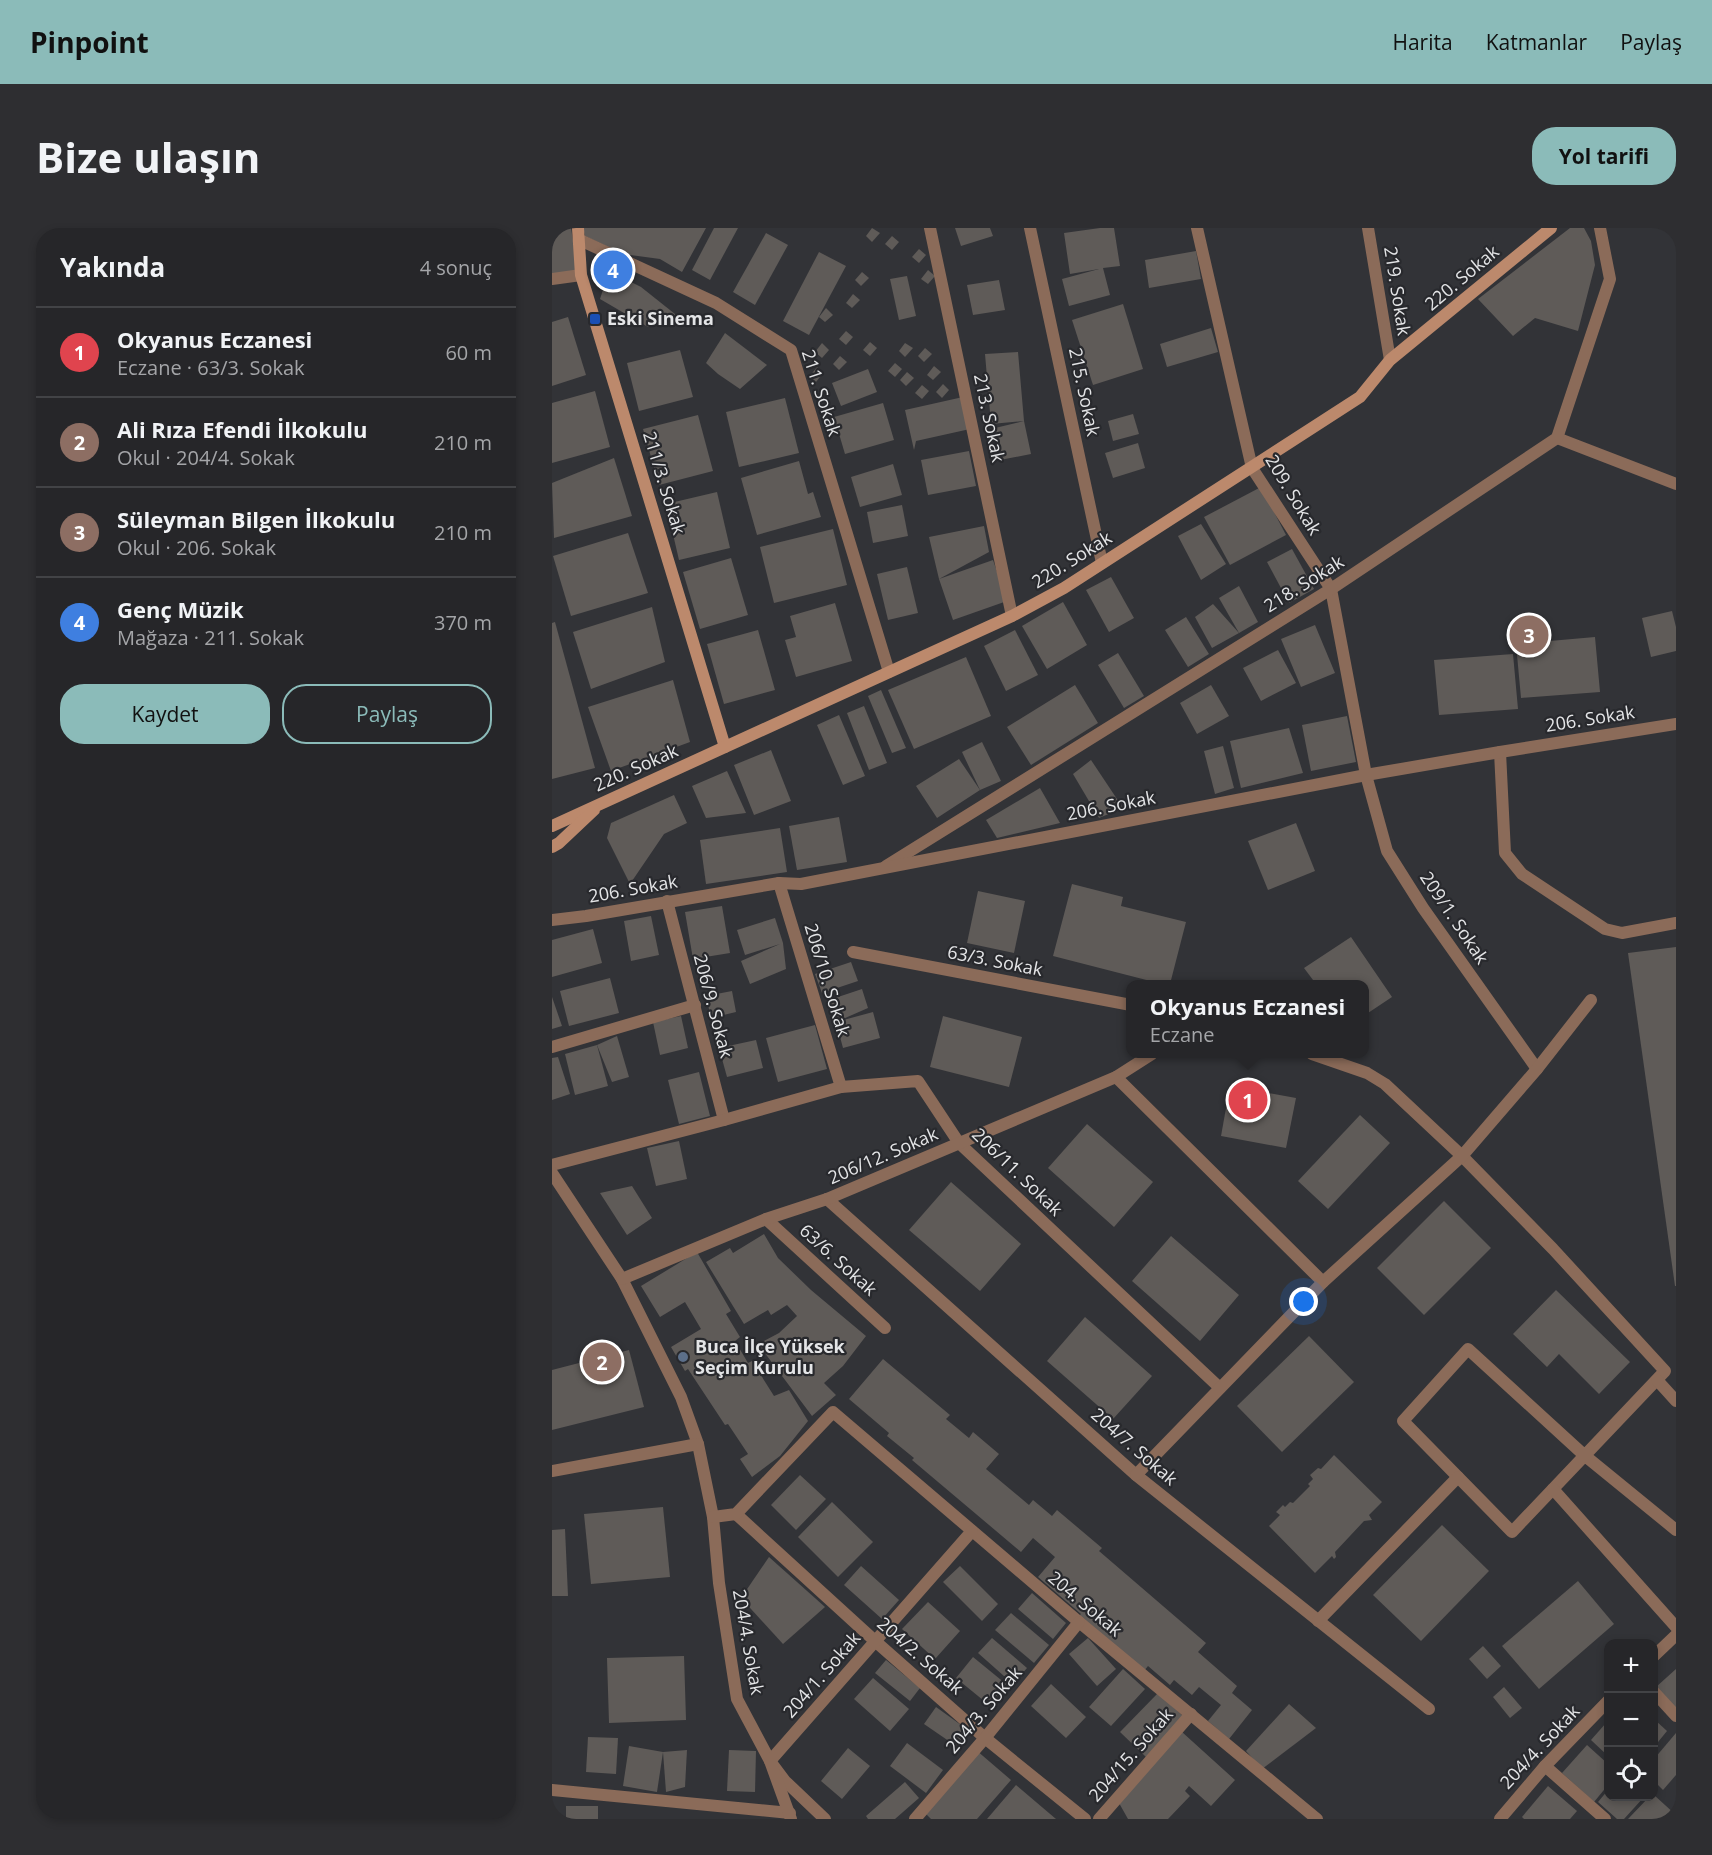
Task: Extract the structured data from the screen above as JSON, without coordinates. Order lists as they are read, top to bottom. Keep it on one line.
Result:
{"streets":{"main road":["220. Sokak","211/3. Sokak"],"street":["219. Sokak","215. Sokak","211. Sokak","213. Sokak","209. Sokak","218. Sokak","206. Sokak","209/1. Sokak","63/3. Sokak","206/10. Sokak","206/9. Sokak","206/12. Sokak","206/11. Sokak","63/6. Sokak","204/7. Sokak","204. Sokak","204/4. Sokak","204/2. Sokak","204/1. Sokak","204/3. Sokak","204/15. Sokak"]},"crossings":[["220. Sokak","219. Sokak"],["220. Sokak","215. Sokak"],["220. Sokak","211. Sokak"],["220. Sokak","213. Sokak"],["220. Sokak","211/3. Sokak"],["220. Sokak","209. Sokak"],["211. Sokak","211/3. Sokak"],["209. Sokak","218. Sokak"],["209. Sokak","206. Sokak"],["209. Sokak","209/1. Sokak"],["218. Sokak","206. Sokak"],["206. Sokak","209/1. Sokak"],["206. Sokak","206/10. Sokak"],["206. Sokak","206/9. Sokak"],["206/10. Sokak","206/11. Sokak"],["206/9. Sokak","206/11. Sokak"],["206/12. Sokak","206/11. Sokak"],["206/12. Sokak","63/6. Sokak"],["206/12. Sokak","204/7. Sokak"],["206/12. Sokak","204/4. Sokak"],["204. Sokak","204/2. Sokak"],["204. Sokak","204/1. Sokak"],["204. Sokak","204/3. Sokak"],["204. Sokak","204/15. Sokak"],["204/4. Sokak","204/1. Sokak"],["204/2. Sokak","204/1. Sokak"],["204/2. Sokak","204/3. Sokak"]],"places":{"transit":["Eski Sinema"],"other":["Buca İlçe Yüksek Seçim Kurulu"]},"page":{"header":"Pinpoint","nav":["Harita","Katmanlar","Paylaş"],"buttons":["Yol tarifi",["Kaydet","Paylaş"]],"title":"Bize ulaşın","heading":["Yakında","4 sonuç"],"pins":["4","3","1","2"],"list":[{"mark":"1","name":"Okyanus Eczanesi","note":"Eczane · 63/3. Sokak","value":"60 m"},{"mark":"2","name":"Ali Rıza Efendi İlkokulu","note":"Okul · 204/4. Sokak","value":"210 m"},{"mark":"3","name":"Süleyman Bilgen İlkokulu","note":"Okul · 206. Sokak","value":"210 m"},{"mark":"4","name":"Genç Müzik","note":"Mağaza · 211. Sokak","value":"370 m"}],"popup":["Okyanus Eczanesi","Eczane"],"map_buttons":["+","−"]}}
